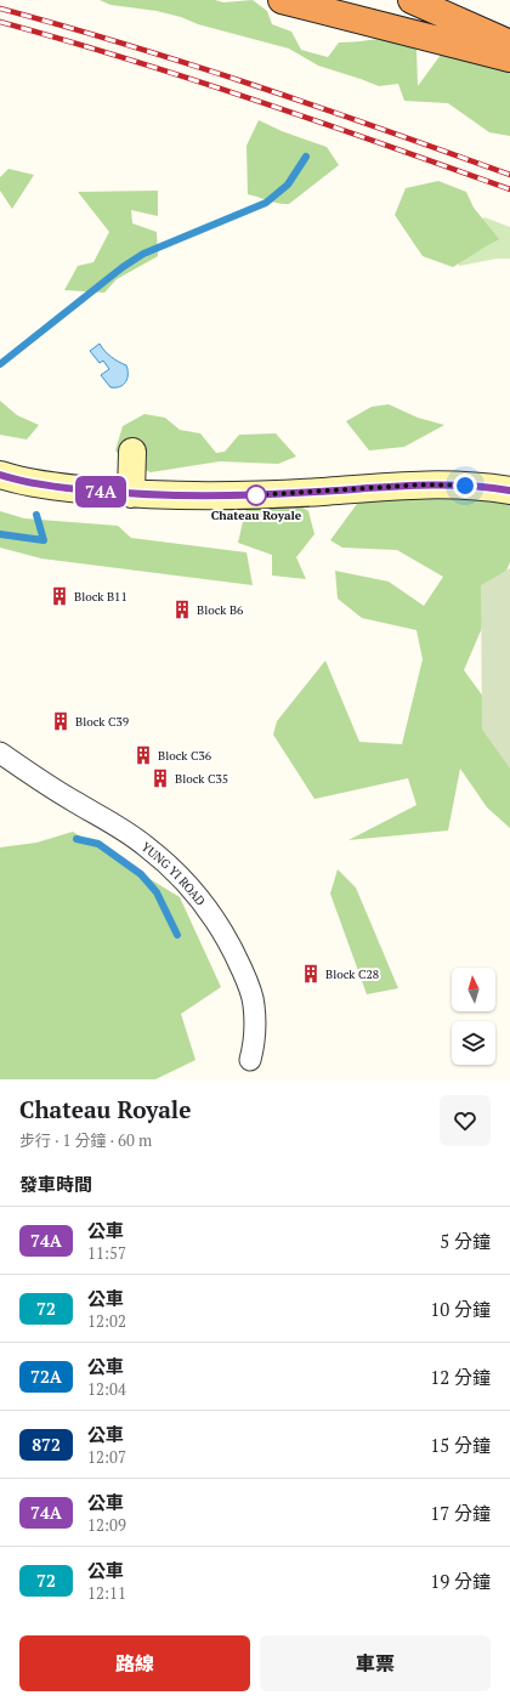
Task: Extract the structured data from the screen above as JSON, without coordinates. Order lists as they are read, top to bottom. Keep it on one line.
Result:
{"streets":{"street":["YUNG YI ROAD"]},"places":{"other":["Chateau Royale"],"building":["Block B11","Block B6","Block C39","Block C36","Block C35","Block C28"]},"lines":["bus line 74A"],"north":"top","page":{"on_map":"74A","heading":[["Chateau Royale","步行 · 1 分鐘 · 60 m"],"發車時間"],"list":[{"mark":"74A","name":"公車","note":"11:57","value":"5 分鐘"},{"mark":"72","name":"公車","note":"12:02","value":"10 分鐘"},{"mark":"72A","name":"公車","note":"12:04","value":"12 分鐘"},{"mark":"872","name":"公車","note":"12:07","value":"15 分鐘"},{"mark":"74A","name":"公車","note":"12:09","value":"17 分鐘"},{"mark":"72","name":"公車","note":"12:11","value":"19 分鐘"}],"buttons":["路線","車票"]}}
